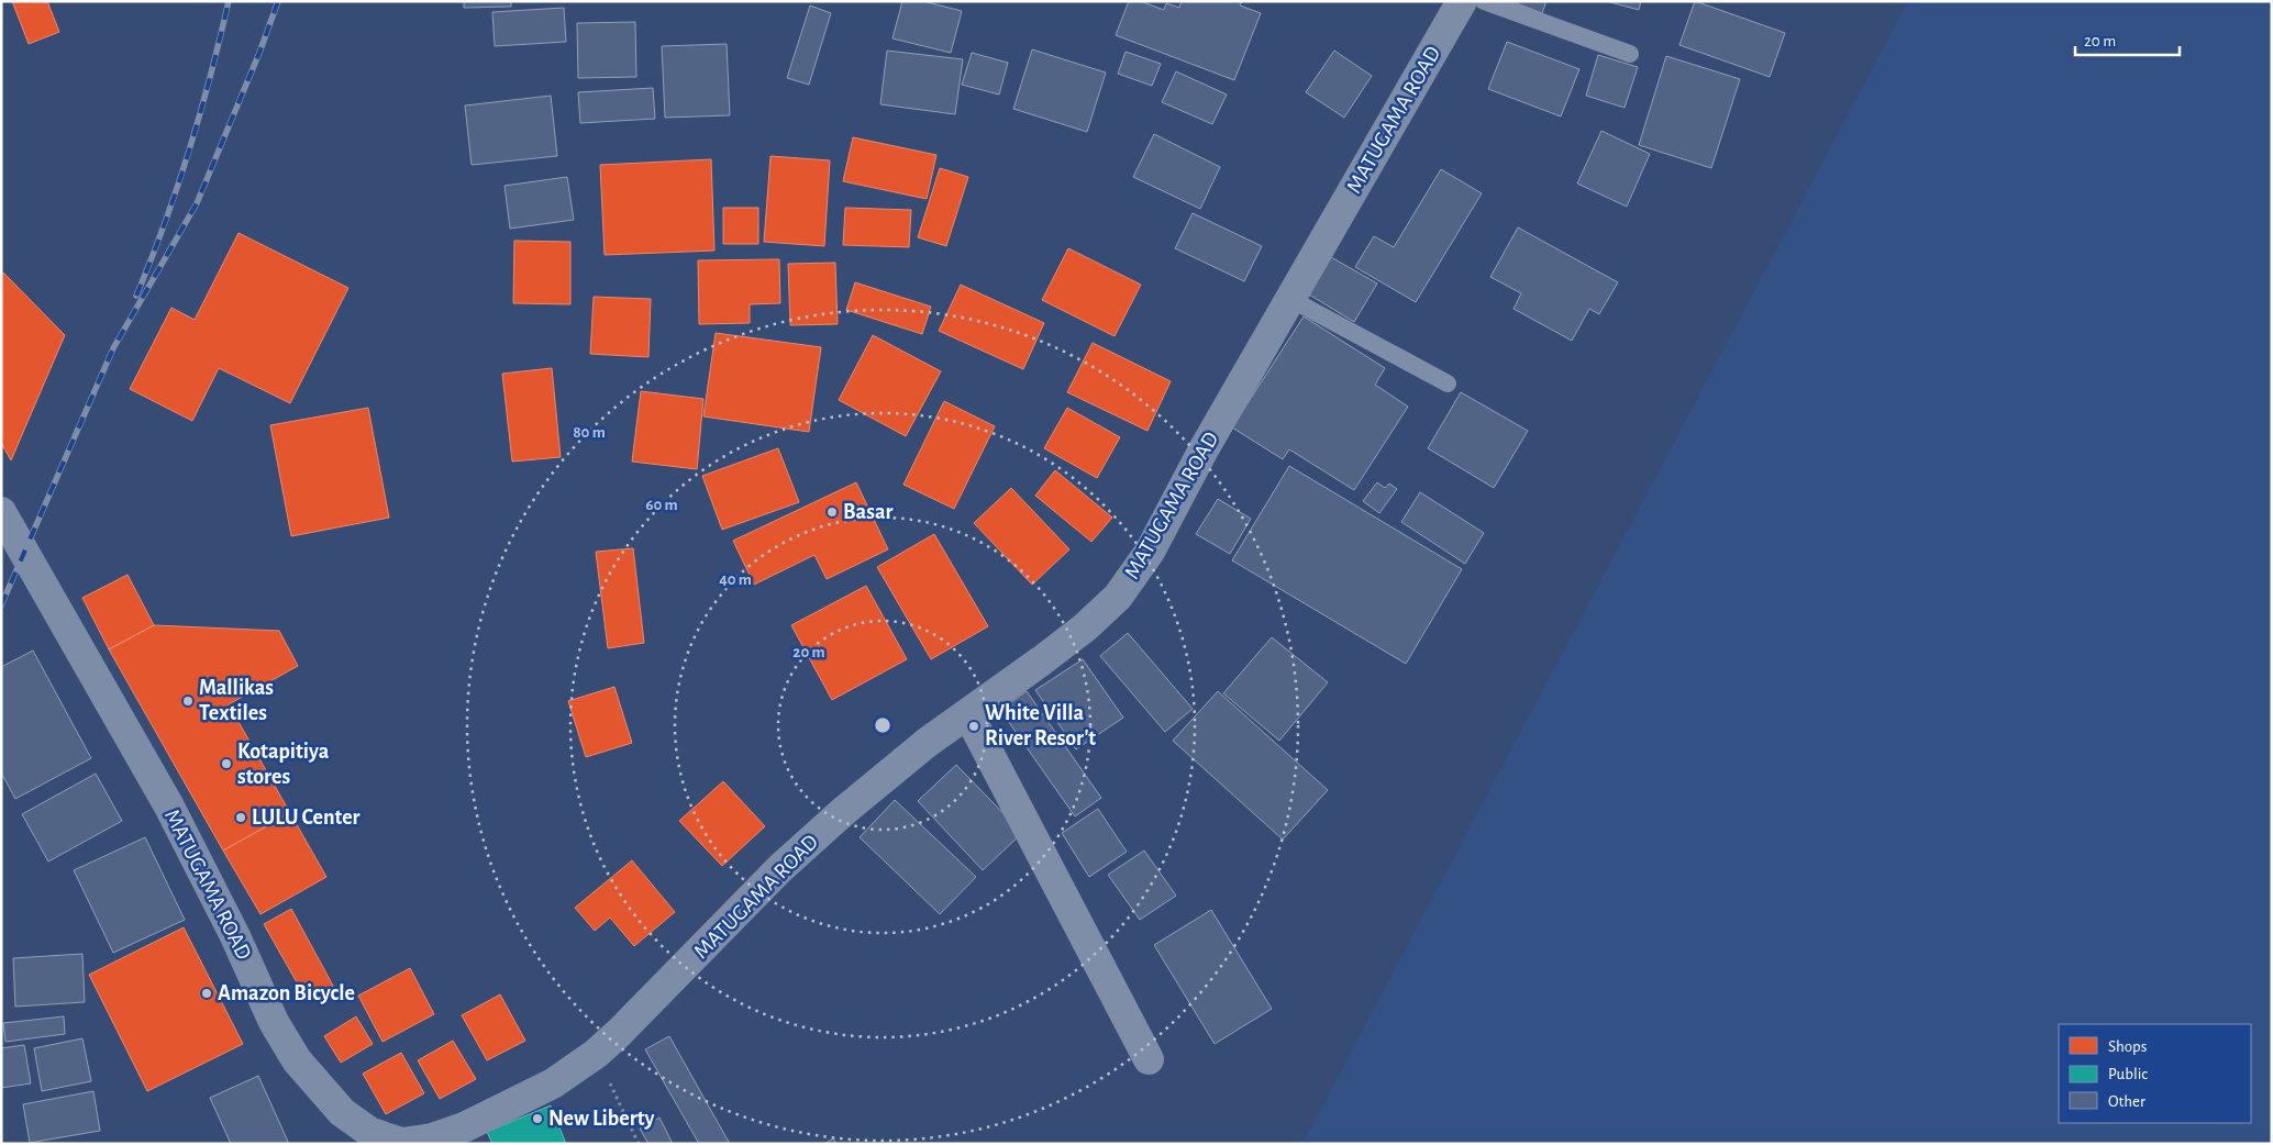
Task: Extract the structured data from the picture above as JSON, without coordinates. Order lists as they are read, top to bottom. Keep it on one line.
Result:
{"streets":{"main road":["MATUGAMA ROAD"]},"places":["Basar","Mallikas Textiles","White Villa River Resor't","Kotapitiya stores","LULU Center","Amazon Bicycle","New Liberty"],"legend":["Shops","Public","Other"],"scale_bar":"20 m","rings":["80 m","60 m","40 m","20 m"]}
